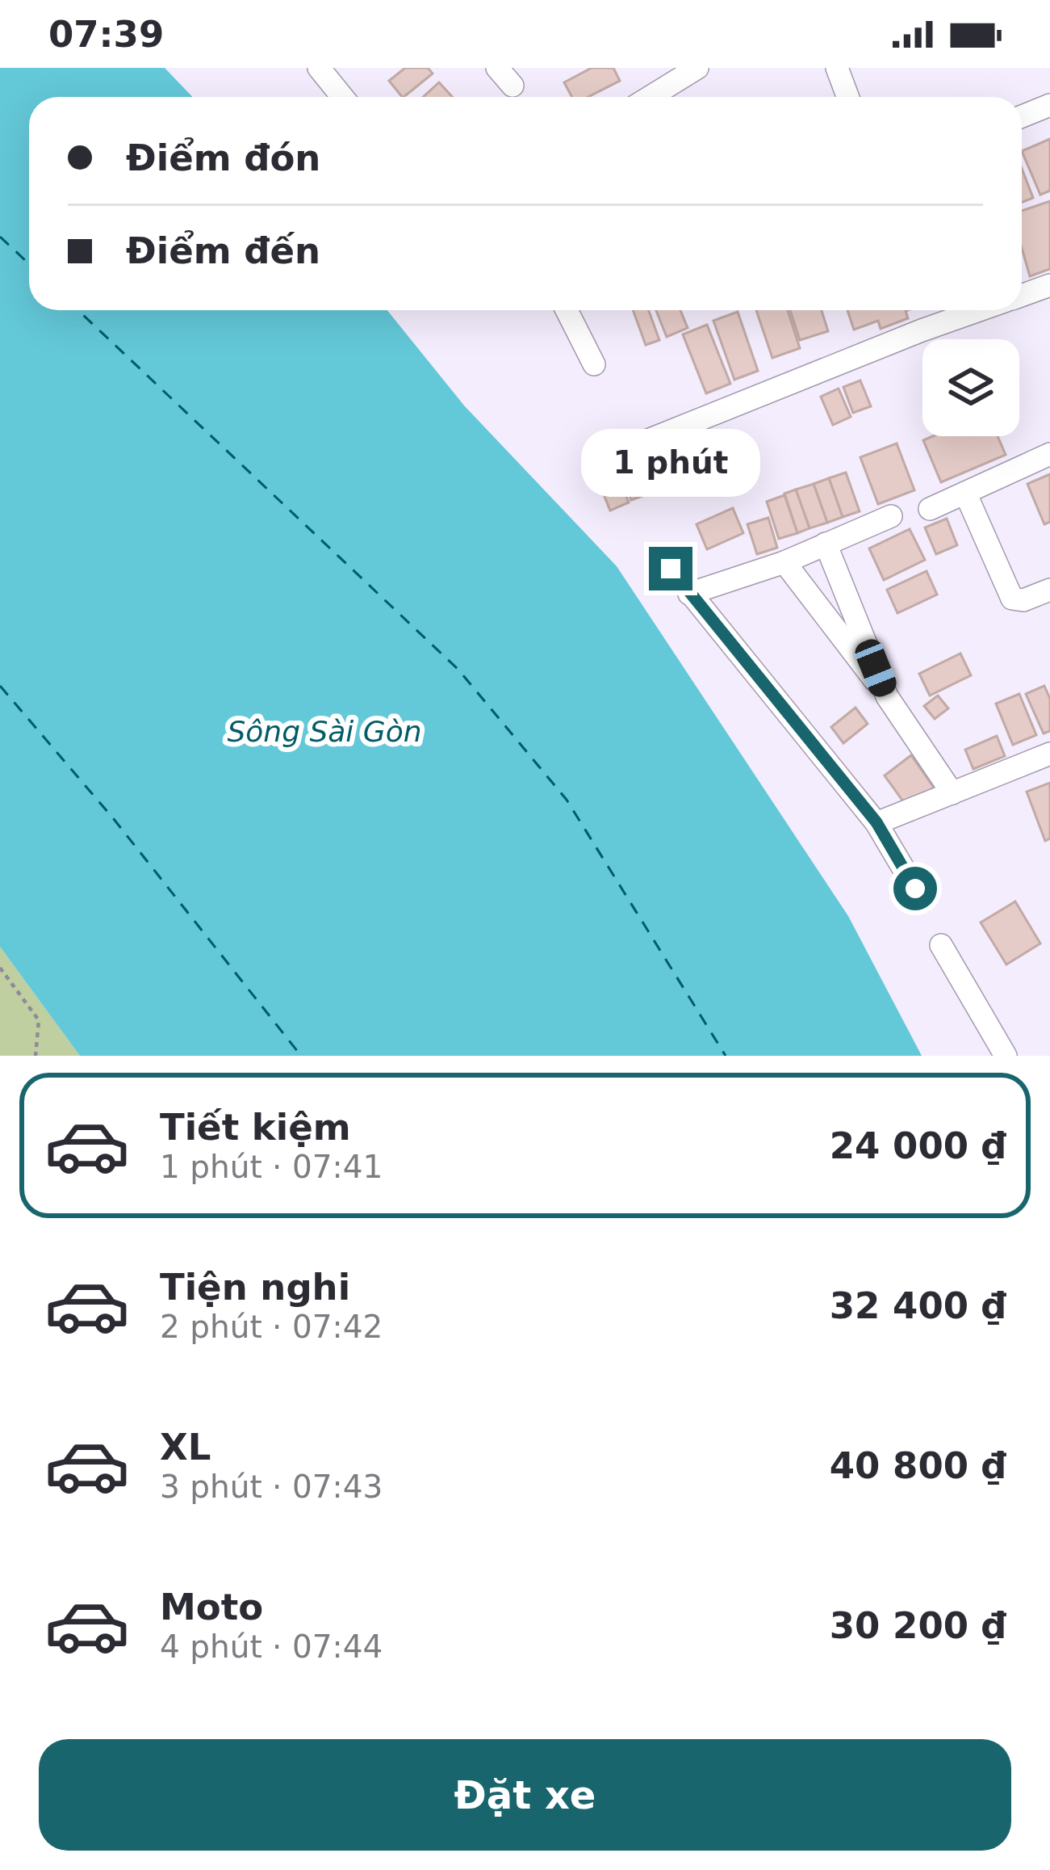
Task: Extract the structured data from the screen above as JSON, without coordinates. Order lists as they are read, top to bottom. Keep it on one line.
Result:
{"water":["Sông Sài Gòn"],"page":{"status":"07:39","banner":["Điểm đón","Điểm đến"],"bubble":"1 phút","list":[{"name":"Tiết kiệm","note":"1 phút · 07:41","value":"24 000 ₫"},{"name":"Tiện nghi","note":"2 phút · 07:42","value":"32 400 ₫"},{"name":"XL","note":"3 phút · 07:43","value":"40 800 ₫"},{"name":"Moto","note":"4 phút · 07:44","value":"30 200 ₫"}],"buttons":"Đặt xe"}}
